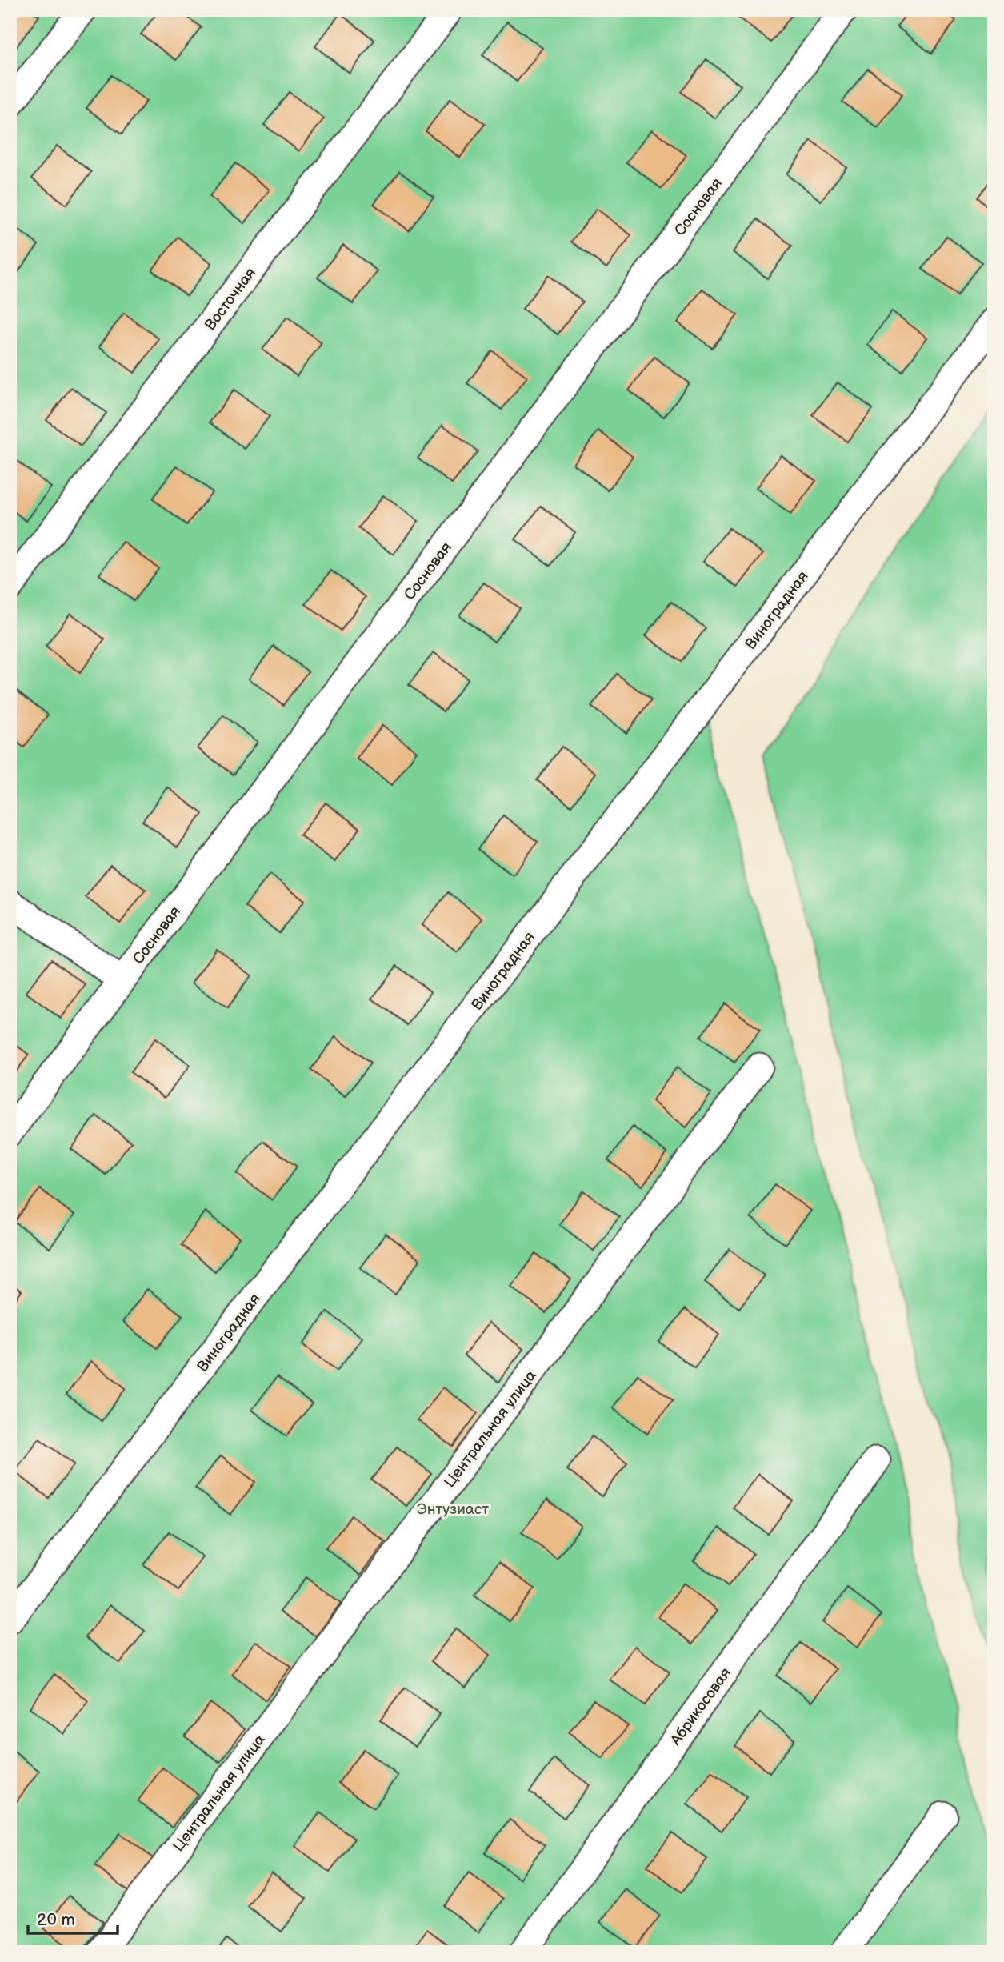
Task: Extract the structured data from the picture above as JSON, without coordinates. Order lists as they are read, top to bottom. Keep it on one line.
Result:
{"streets":{"street":["Сосновая","Восточная","Виноградная","Центральная улица","Абрикосовая"]},"parks":["Энтузиаст"],"scale_bar":"20 m"}
